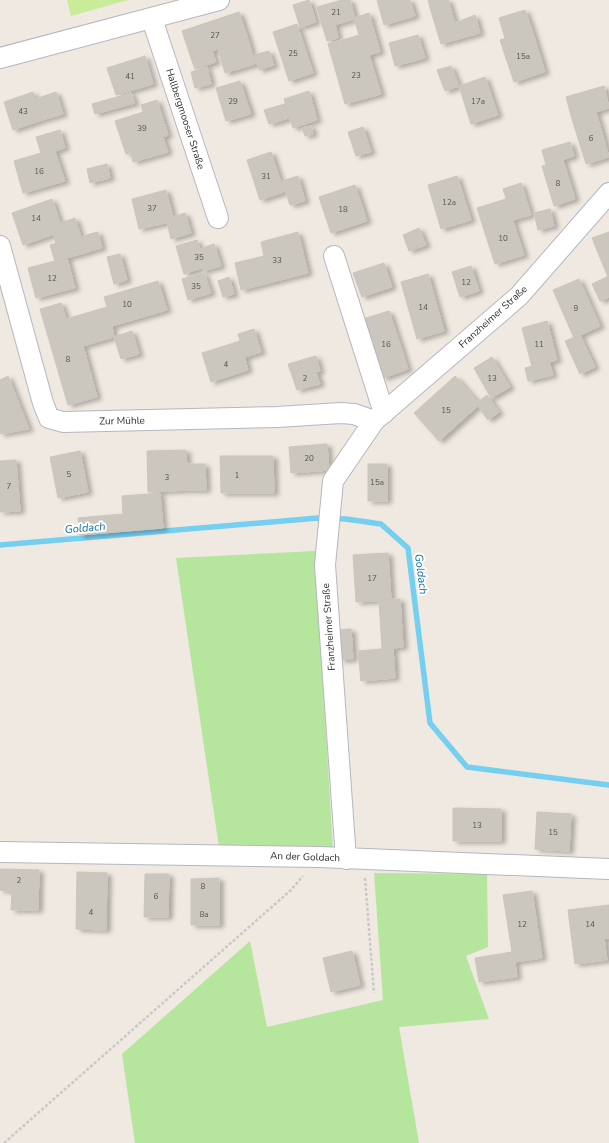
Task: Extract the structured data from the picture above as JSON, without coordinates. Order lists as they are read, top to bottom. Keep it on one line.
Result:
{"streets":{"street":["Hallbergmooser Straße","Franzheimer Straße","Zur Mühle","An der Goldach"]},"crossings":[["Franzheimer Straße","Zur Mühle"],["Franzheimer Straße","An der Goldach"]],"water":["Goldach"],"house_numbers":["21","27","25","15a","23","41","29","17a","43","39","6","16","31","8","12a","37","18","14","10","35","33","12","12","35","10","14","9","16","11","8","4","2","13","15","20","5","1","3","15a","7","17","13","15","2","8","6","4","8a","12","14"]}
